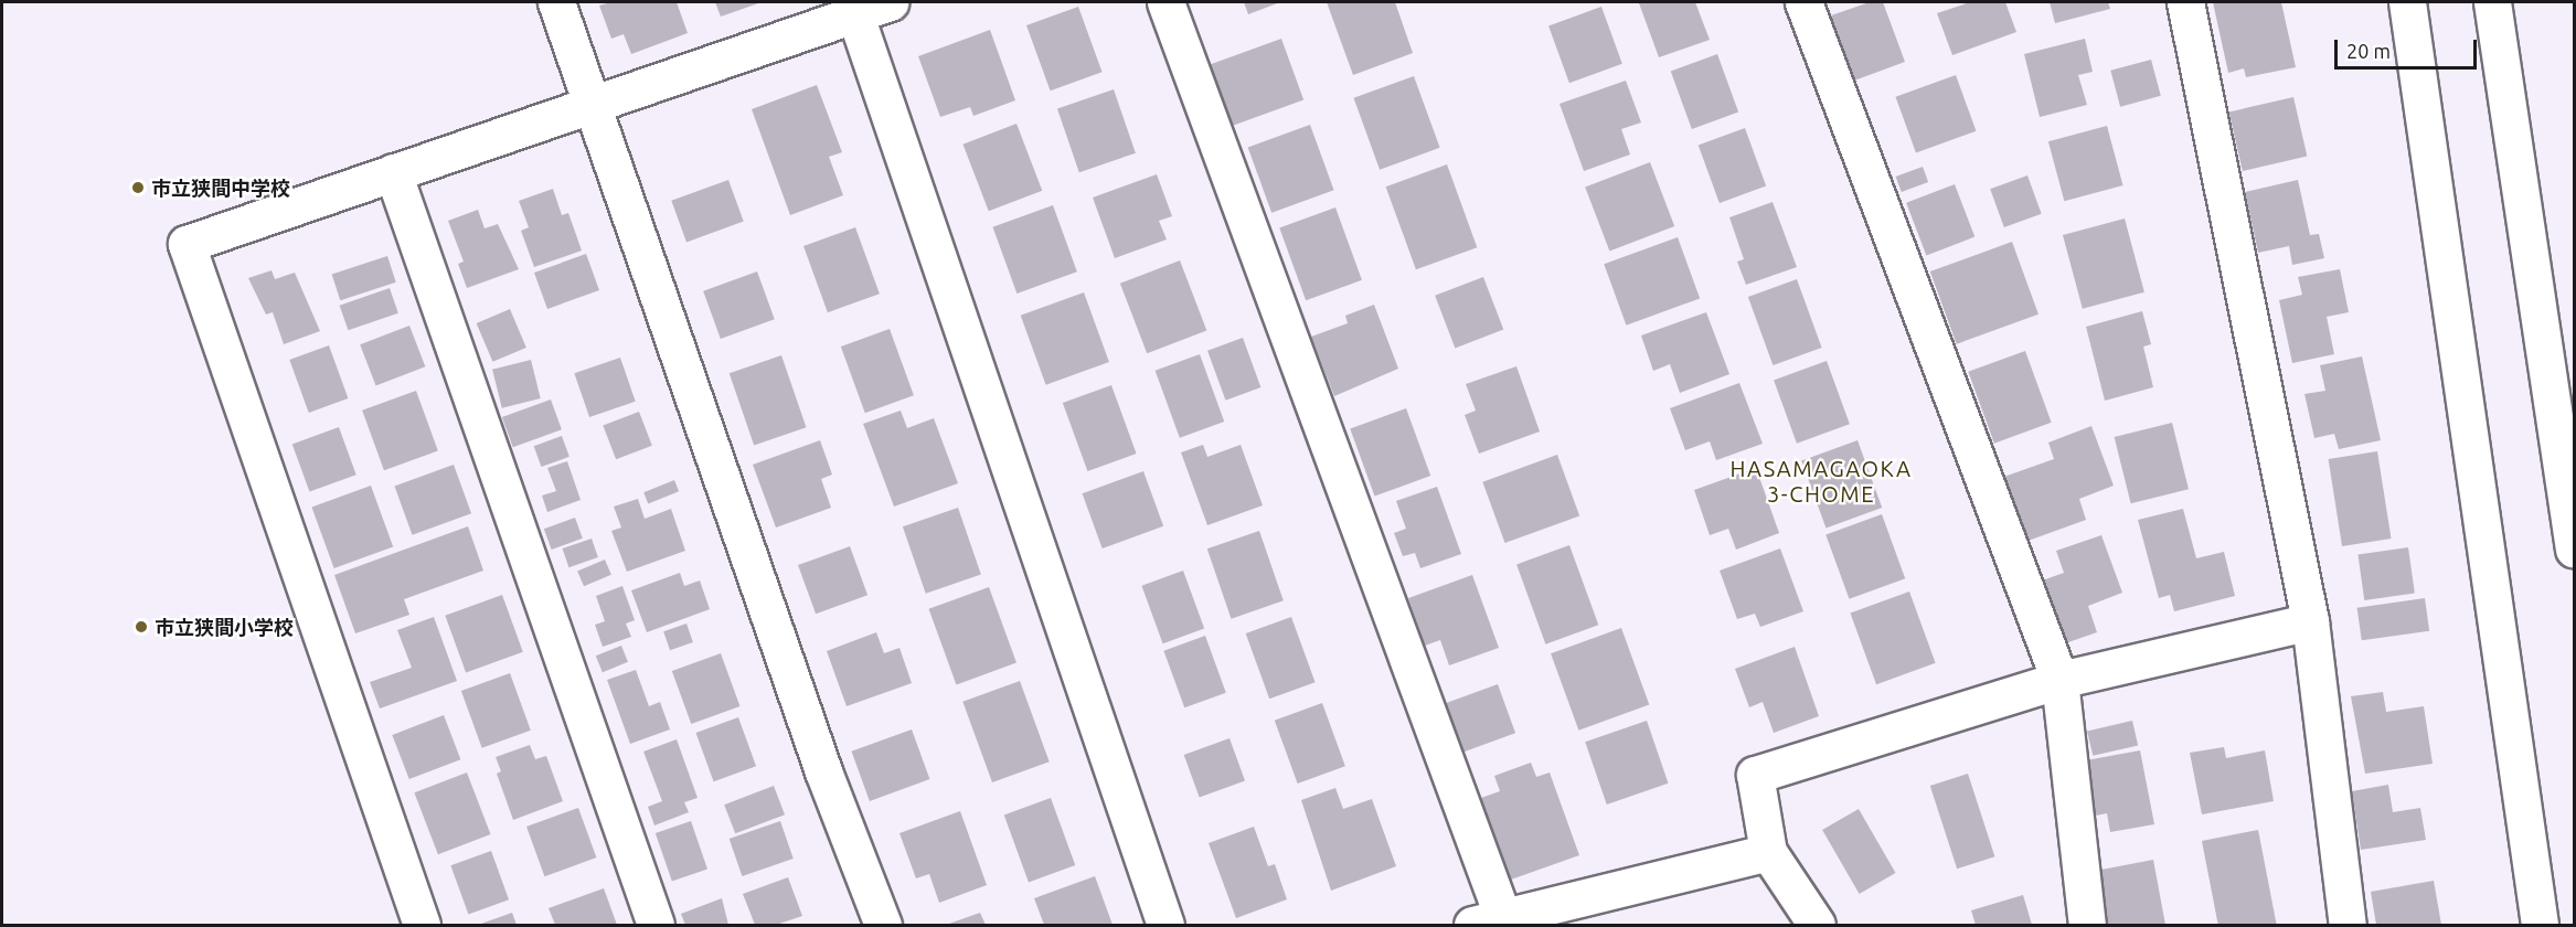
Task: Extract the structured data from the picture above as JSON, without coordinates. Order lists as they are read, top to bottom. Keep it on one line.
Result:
{"districts":["HASAMAGAOKA 3-CHOME"],"places":["市立狭間中学校","市立狭間小学校"],"scale_bar":"20 m"}
